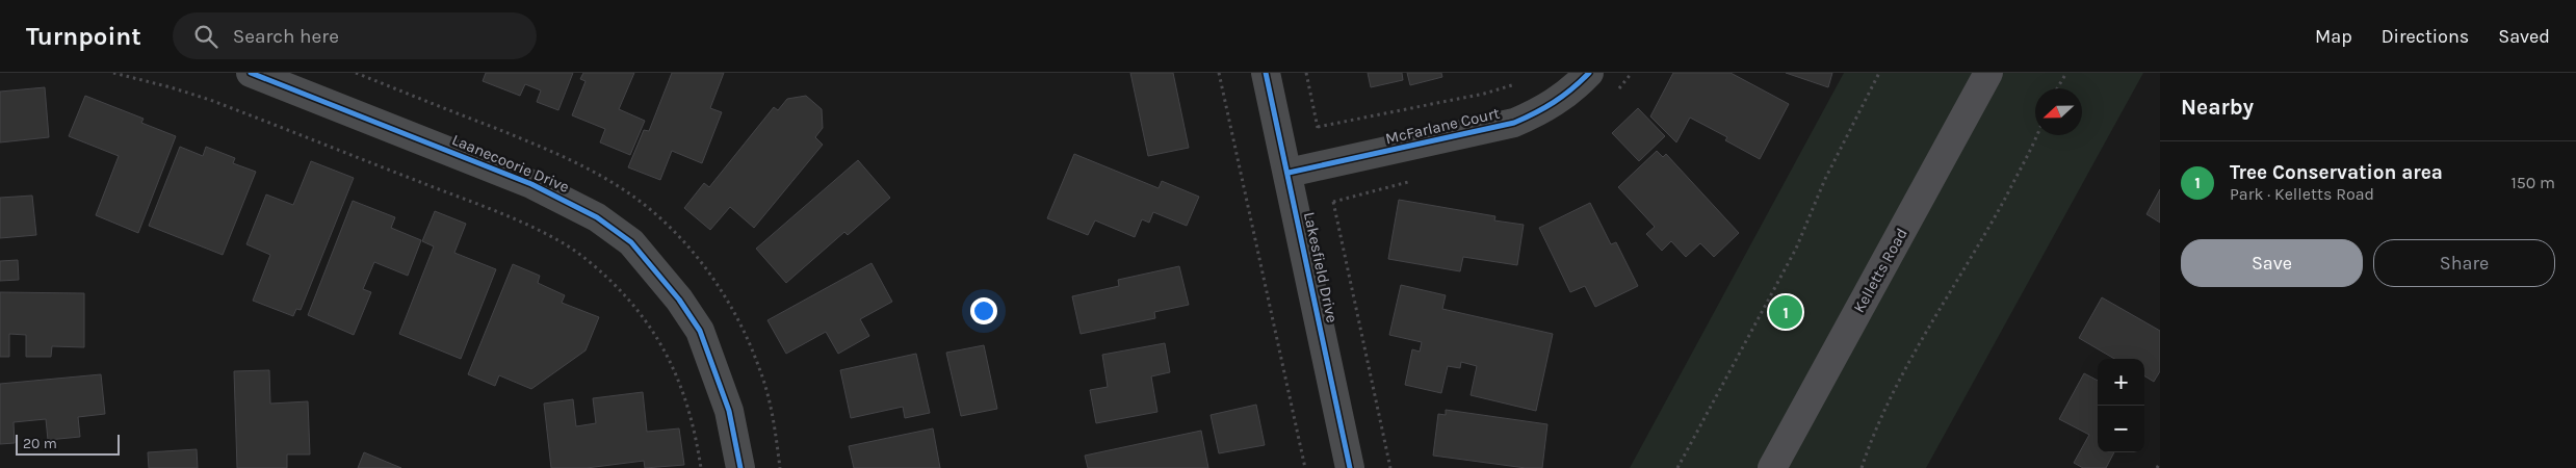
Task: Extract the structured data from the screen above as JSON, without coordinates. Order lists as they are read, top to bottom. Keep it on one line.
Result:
{"streets":{"main road":["Kelletts Road"],"street":["McFarlane Court","Laanecoorie Drive","Lakesfield Drive"]},"crossings":[["McFarlane Court","Lakesfield Drive"]],"scale_bar":"20 m","north":"left","page":{"header":"Turnpoint","search":"Search here","nav":["Map","Directions","Saved"],"heading":"Nearby","list":[{"mark":"1","name":"Tree Conservation area","note":"Park · Kelletts Road","value":"150 m"}],"buttons":["Save","Share"],"pins":"1","map_buttons":["+","−"],"scale":"20 m"}}
